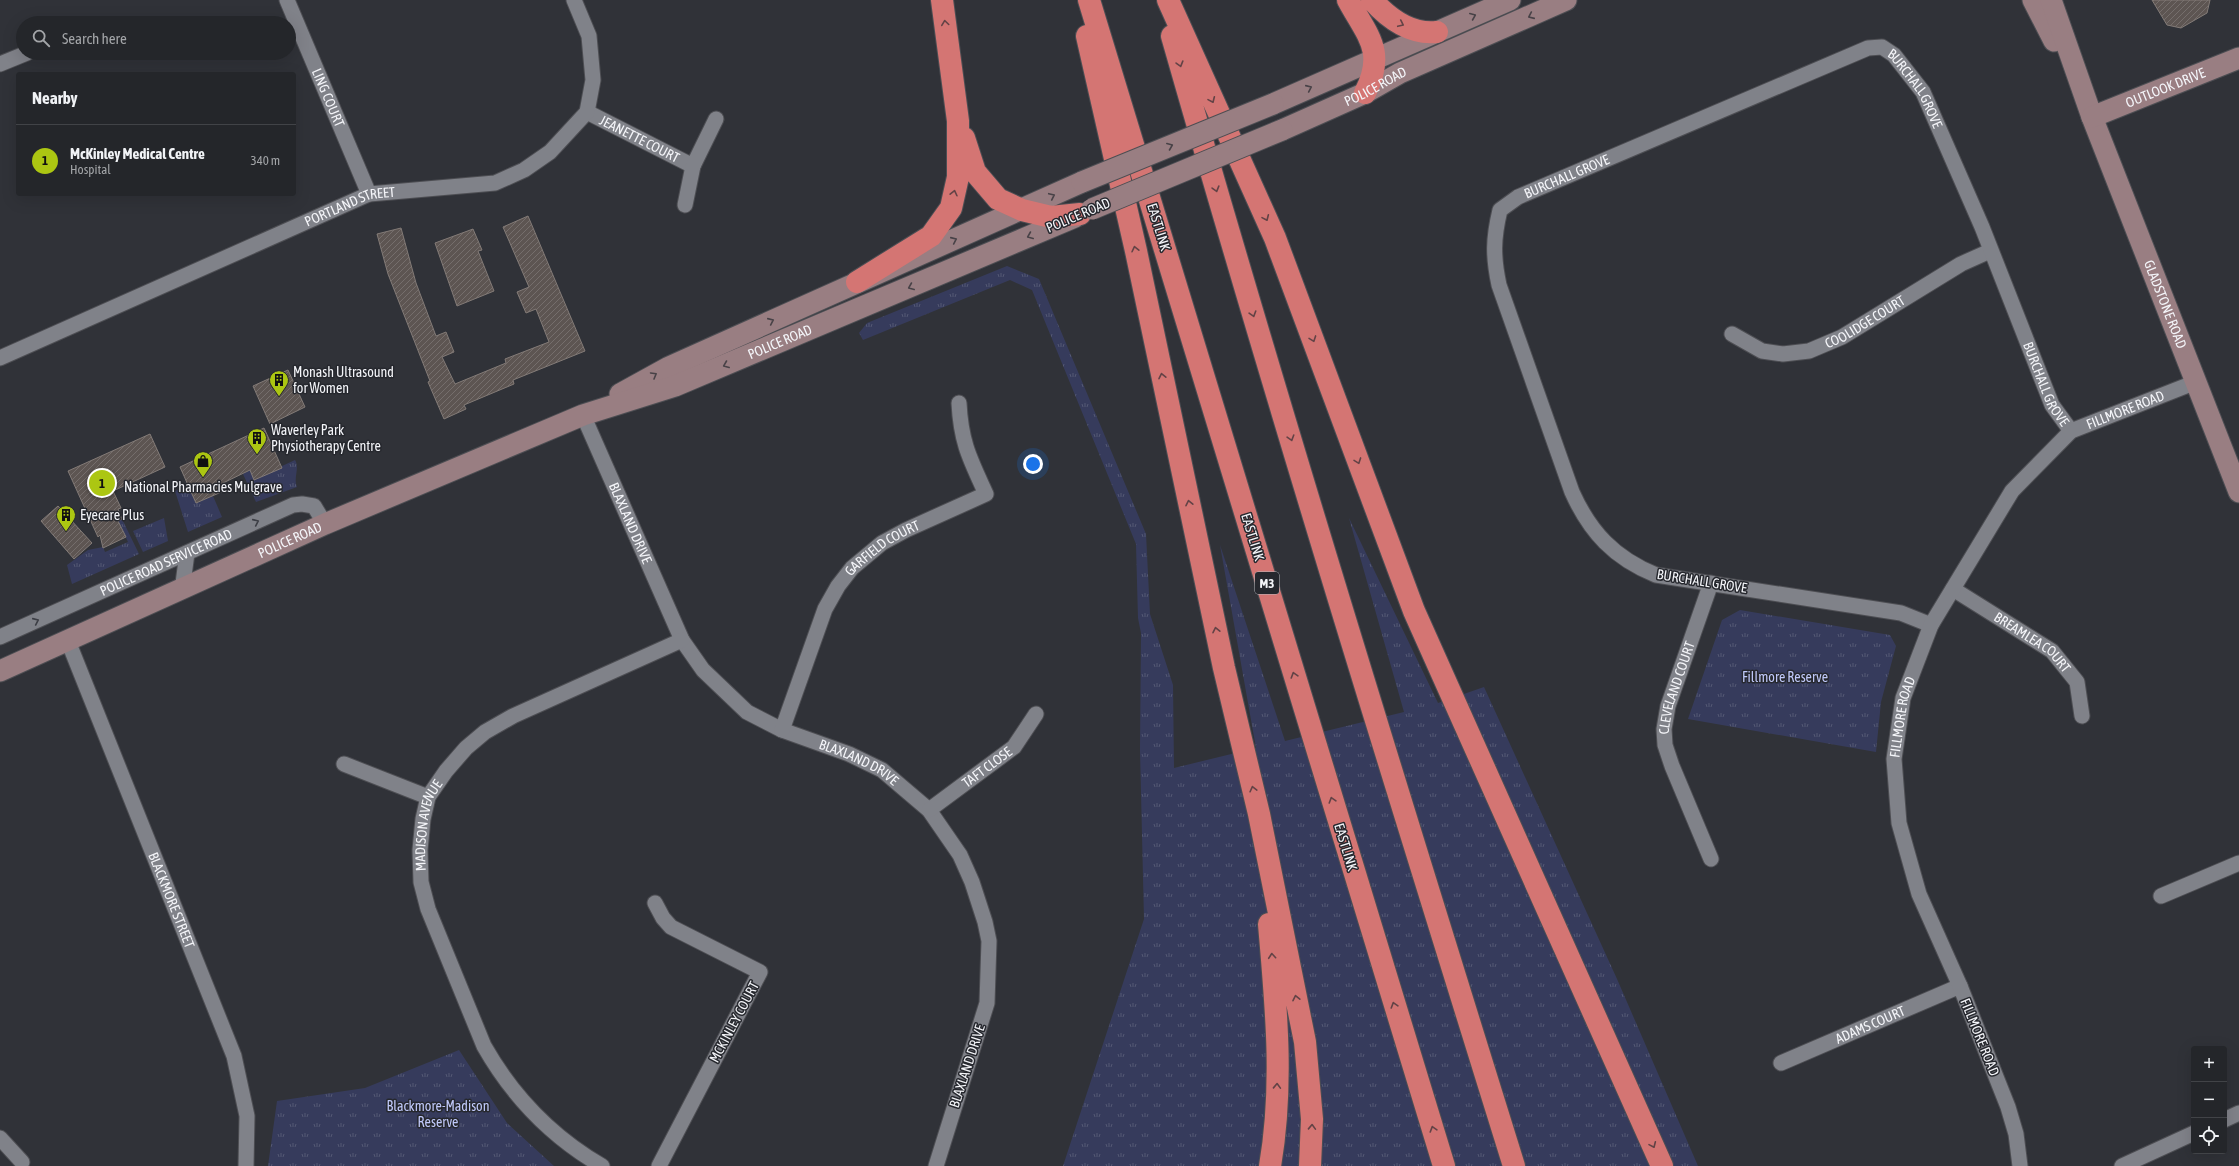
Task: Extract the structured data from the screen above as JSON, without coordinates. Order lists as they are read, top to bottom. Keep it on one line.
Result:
{"streets":{"highway":["EASTLINK","M3"],"main road":["POLICE ROAD","OUTLOOK DRIVE","GLADSTONE ROAD"],"street":["BURCHALL GROVE","LING COURT","JEANETTE COURT","PORTLAND STREET","COOLIDGE COURT","FILLMORE ROAD","BLAXLAND DRIVE","GARFIELD COURT","POLICE ROAD SERVICE ROAD","BREAMLEA COURT","CLEVELAND COURT","TAFT CLOSE","MADISON AVENUE","BLACKMORE STREET","MCKINLEY COURT","ADAMS COURT"]},"crossings":[["POLICE ROAD","BLAXLAND DRIVE"],["POLICE ROAD","POLICE ROAD SERVICE ROAD"],["POLICE ROAD","BLACKMORE STREET"],["OUTLOOK DRIVE","GLADSTONE ROAD"],["BURCHALL GROVE","COOLIDGE COURT"],["BURCHALL GROVE","FILLMORE ROAD"],["BURCHALL GROVE","CLEVELAND COURT"],["LING COURT","PORTLAND STREET"],["JEANETTE COURT","PORTLAND STREET"],["GLADSTONE ROAD","FILLMORE ROAD"],["FILLMORE ROAD","BREAMLEA COURT"],["FILLMORE ROAD","ADAMS COURT"],["BLAXLAND DRIVE","GARFIELD COURT"],["BLAXLAND DRIVE","TAFT CLOSE"],["BLAXLAND DRIVE","MADISON AVENUE"]],"one_way":["POLICE ROAD SERVICE ROAD"],"parks":["Fillmore Reserve","Blackmore-Madison Reserve"],"places":{"building":["Monash Ultrasound for Women","Waverley Park Physiotherapy Centre","Eyecare Plus"],"shop":["National Pharmacies Mulgrave"]},"page":{"search":"Search here","heading":"Nearby","list":[{"mark":"1","name":"McKinley Medical Centre","note":"Hospital","value":"340 m"}],"pins":"1","map_buttons":["+","−"]}}
